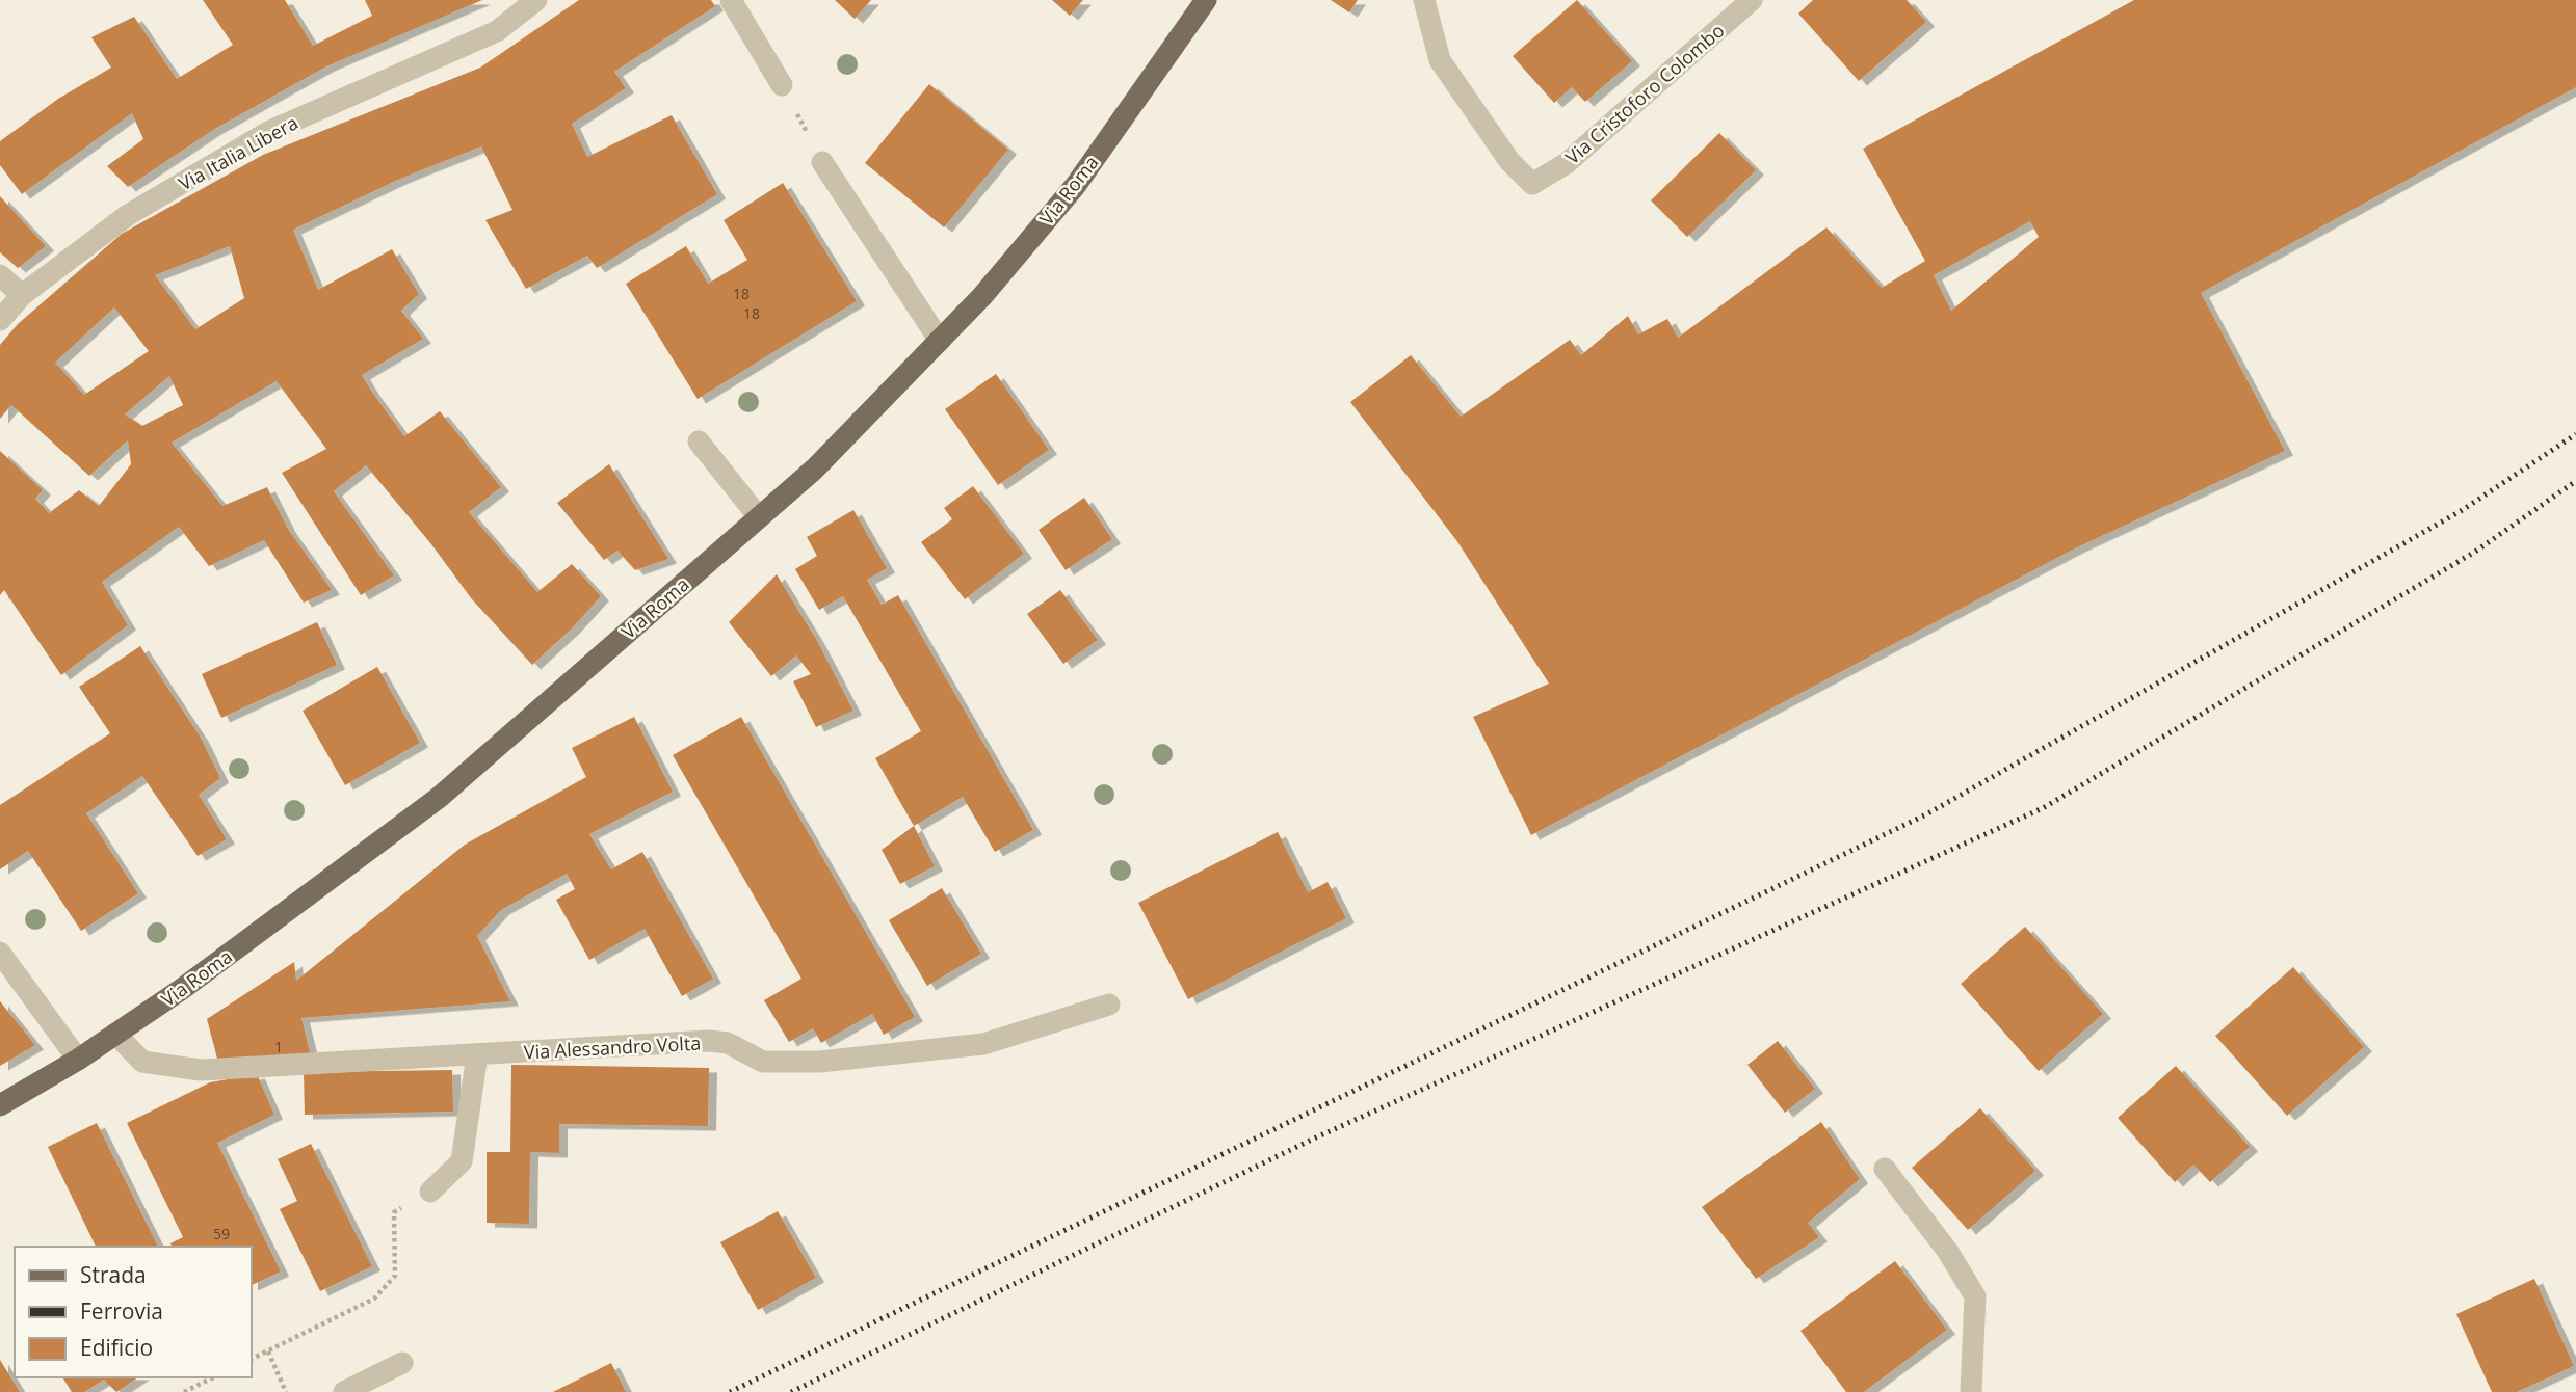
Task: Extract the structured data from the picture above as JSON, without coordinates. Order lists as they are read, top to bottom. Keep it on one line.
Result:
{"streets":{"main road":["Via Roma"],"street":["Via Cristoforo Colombo","Via Italia Libera","Via Alessandro Volta"]},"crossings":[["Via Roma","Via Alessandro Volta"]],"house_numbers":["18","18","1","59"],"legend":["Strada","Ferrovia","Edificio"]}
